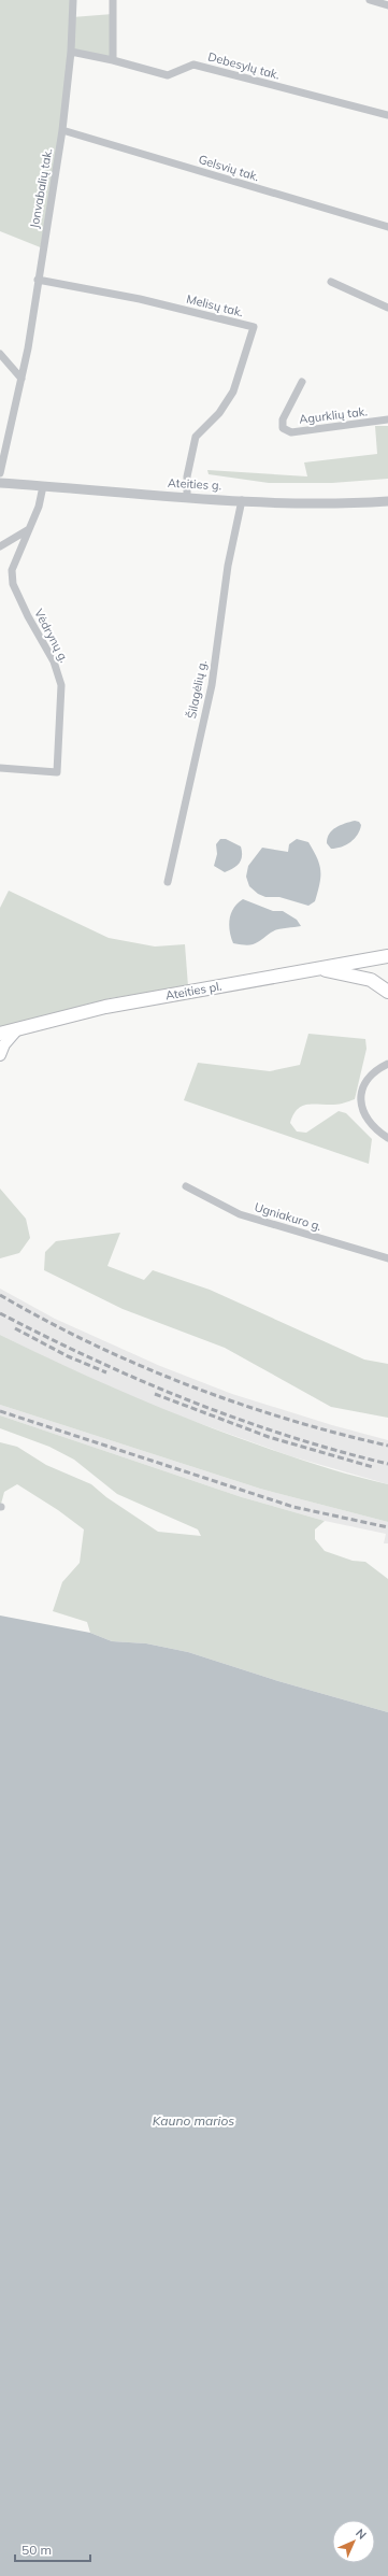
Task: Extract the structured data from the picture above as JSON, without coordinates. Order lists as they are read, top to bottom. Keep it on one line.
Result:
{"streets":{"highway":["Ateities pl."],"street":["Debesylų tak.","Gelsvių tak.","Jonvabalių tak.","Melisų tak.","Agurklių tak.","Ateities g.","Vėdrynų g.","Šilagėlių g.","Ugniakuro g."]},"crossings":[["Debesylų tak.","Jonvabalių tak."],["Gelsvių tak.","Jonvabalių tak."],["Jonvabalių tak.","Melisų tak."],["Melisų tak.","Ateities g."],["Ateities g.","Vėdrynų g."],["Ateities g.","Šilagėlių g."]],"water":["Kauno marios"],"scale_bar":"50 m","north":"top right"}
